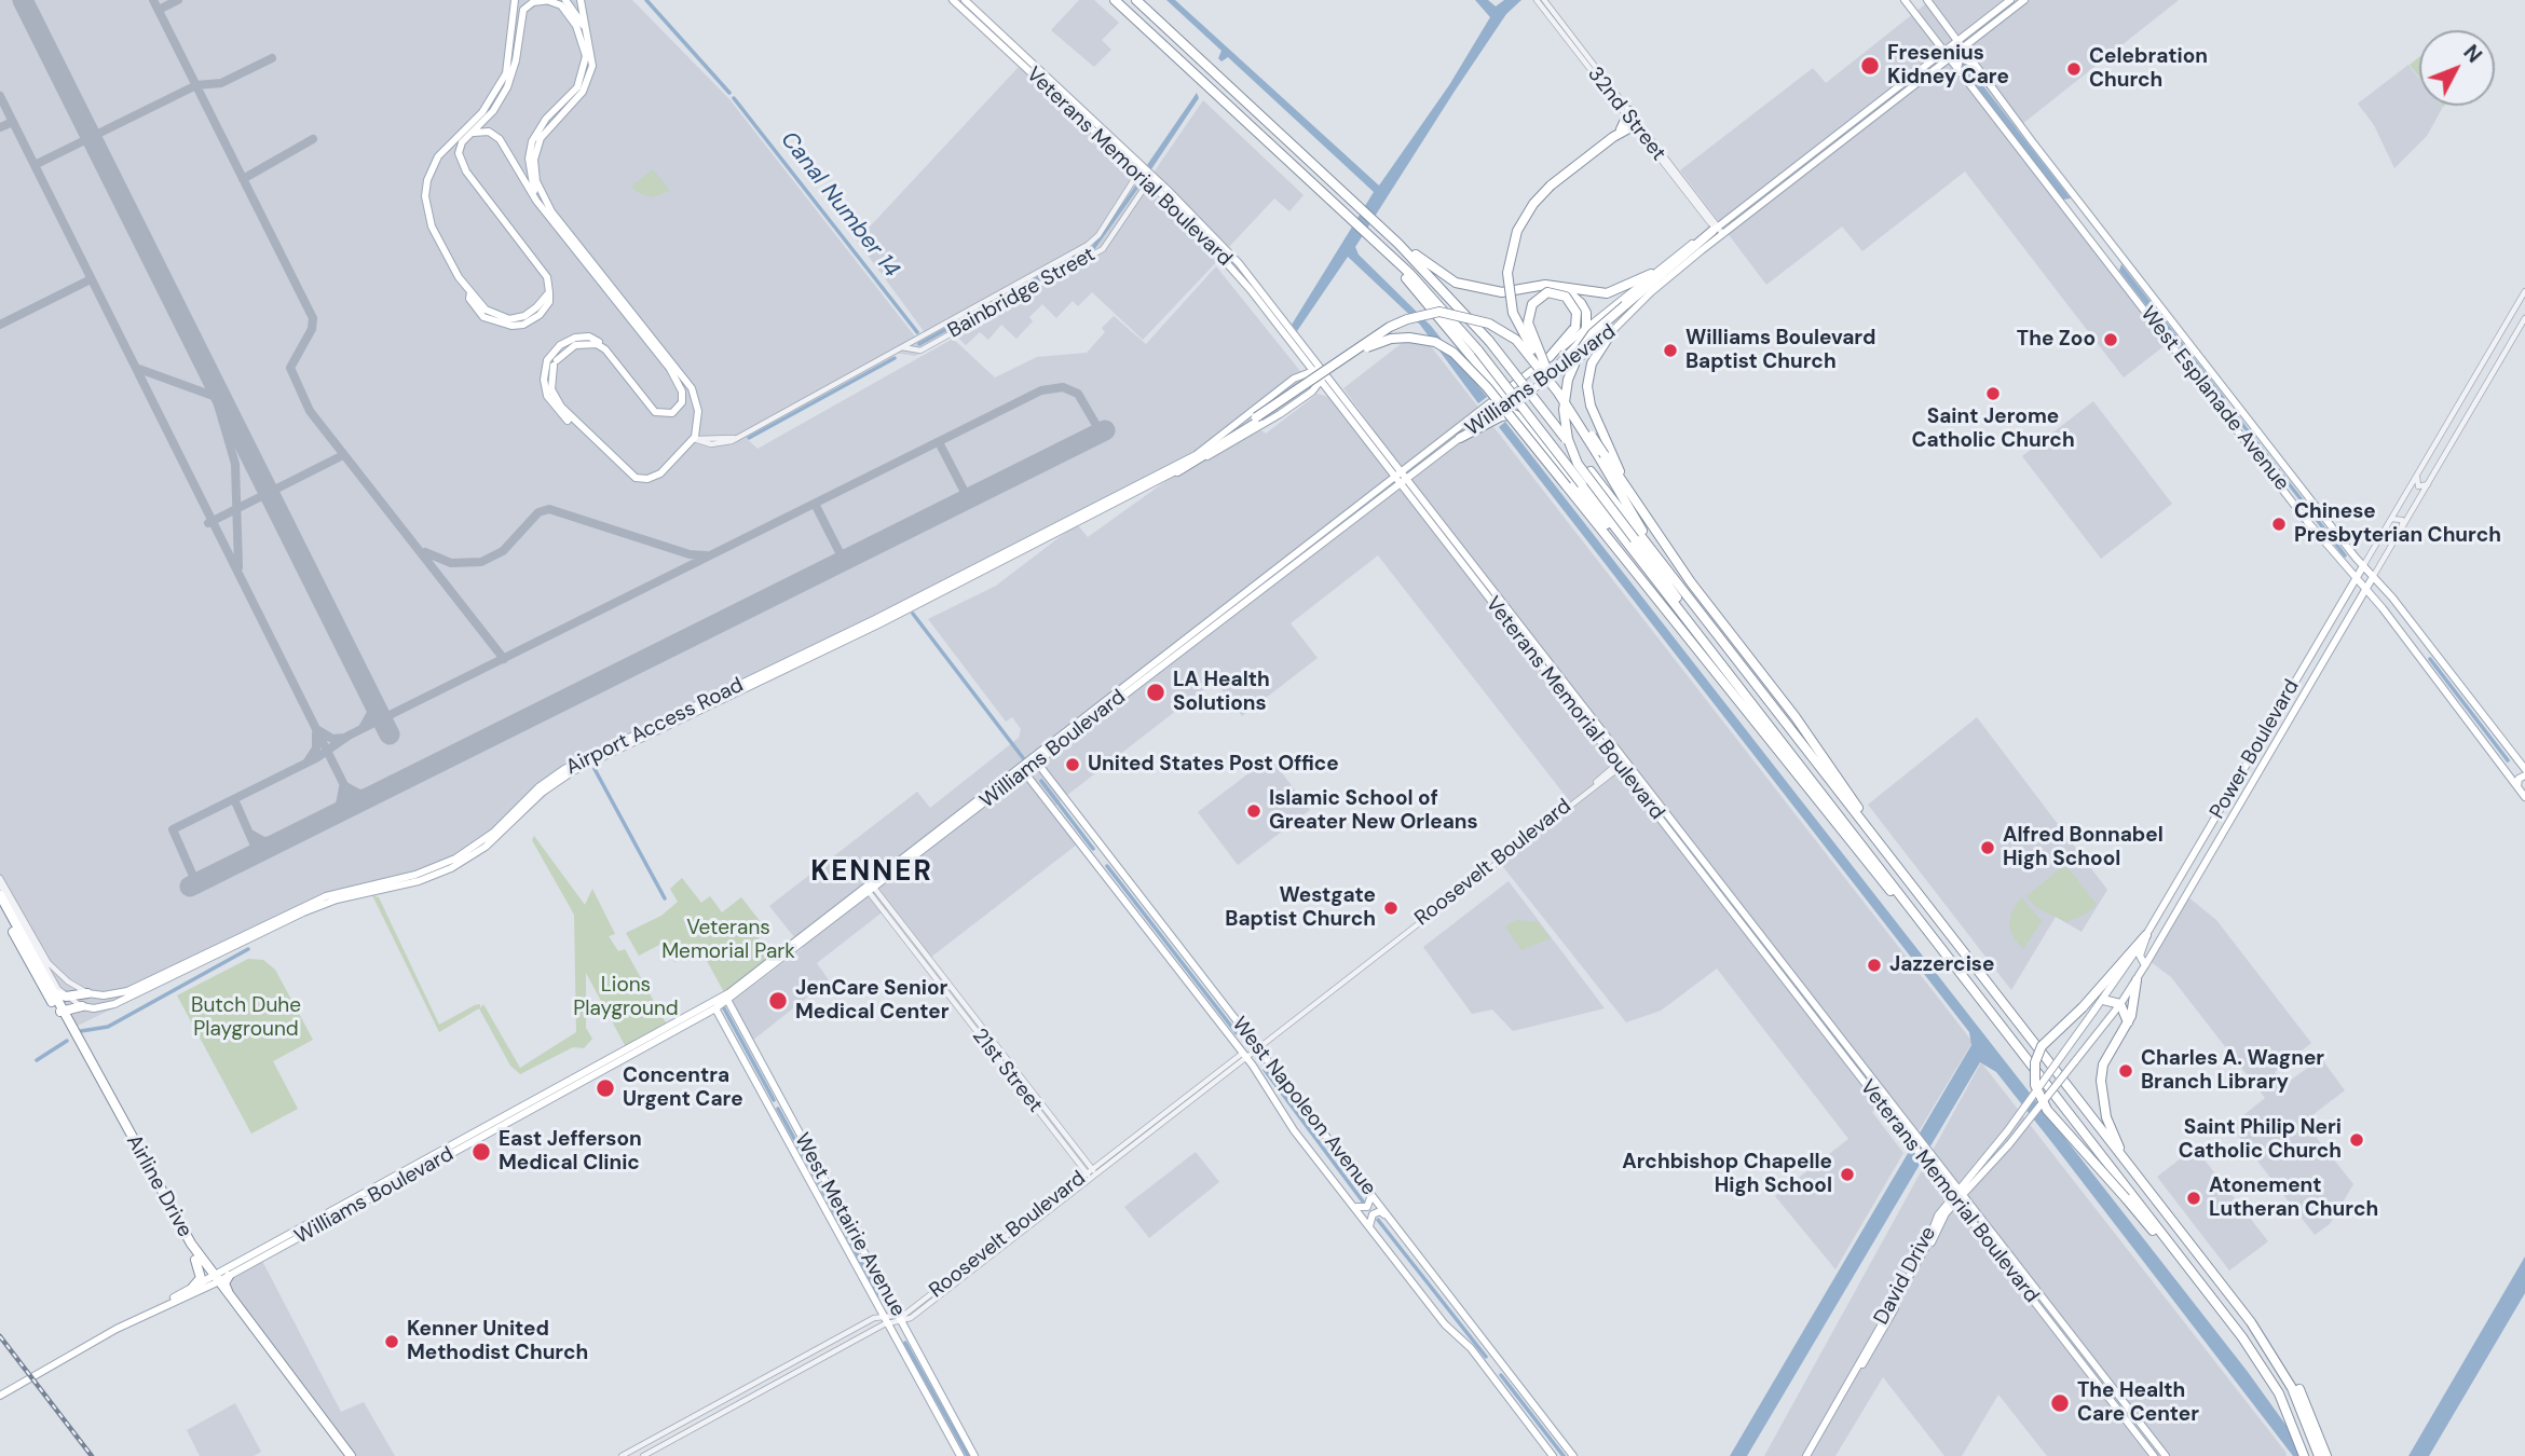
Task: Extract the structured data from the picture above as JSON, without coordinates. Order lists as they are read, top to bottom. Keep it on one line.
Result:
{"streets":{"highway":["Airline Drive"],"main road":["Veterans Memorial Boulevard","Williams Boulevard","West Esplanade Avenue","Airport Access Road","Power Boulevard","West Napoleon Avenue","West Metairie Avenue","David Drive"],"street":["32nd Street","Bainbridge Street","Roosevelt Boulevard","21st Street"]},"crossings":[["32nd Street","Williams Boulevard"],["Veterans Memorial Boulevard","Bainbridge Street"],["Veterans Memorial Boulevard","Williams Boulevard"],["Veterans Memorial Boulevard","Airport Access Road"],["Veterans Memorial Boulevard","Power Boulevard"],["Veterans Memorial Boulevard","Roosevelt Boulevard"],["Veterans Memorial Boulevard","David Drive"],["Williams Boulevard","West Esplanade Avenue"],["Williams Boulevard","21st Street"],["Williams Boulevard","West Napoleon Avenue"],["Williams Boulevard","Airline Drive"],["Williams Boulevard","West Metairie Avenue"],["West Esplanade Avenue","Power Boulevard"],["Airport Access Road","Airline Drive"],["Power Boulevard","David Drive"],["Roosevelt Boulevard","21st Street"],["Roosevelt Boulevard","West Napoleon Avenue"],["Roosevelt Boulevard","West Metairie Avenue"]],"districts":["KENNER"],"water":["Canal Number 14"],"parks":["Veterans Memorial Park","Lions Playground","Butch Duhe Playground"],"places":["Fresenius Kidney Care","Celebration Church","The Zoo","Williams Boulevard Baptist Church","Saint Jerome Catholic Church","Chinese Presbyterian Church","LA Health Solutions","United States Post Office","Islamic School of Greater New Orleans","Alfred Bonnabel High School","Westgate Baptist Church","Jazzercise","JenCare Senior Medical Center","Charles A. Wagner Branch Library","Concentra Urgent Care","Saint Philip Neri Catholic Church","East Jefferson Medical Clinic","Archbishop Chapelle High School","Atonement Lutheran Church","Kenner United Methodist Church","The Health Care Center"],"north":"top right"}
